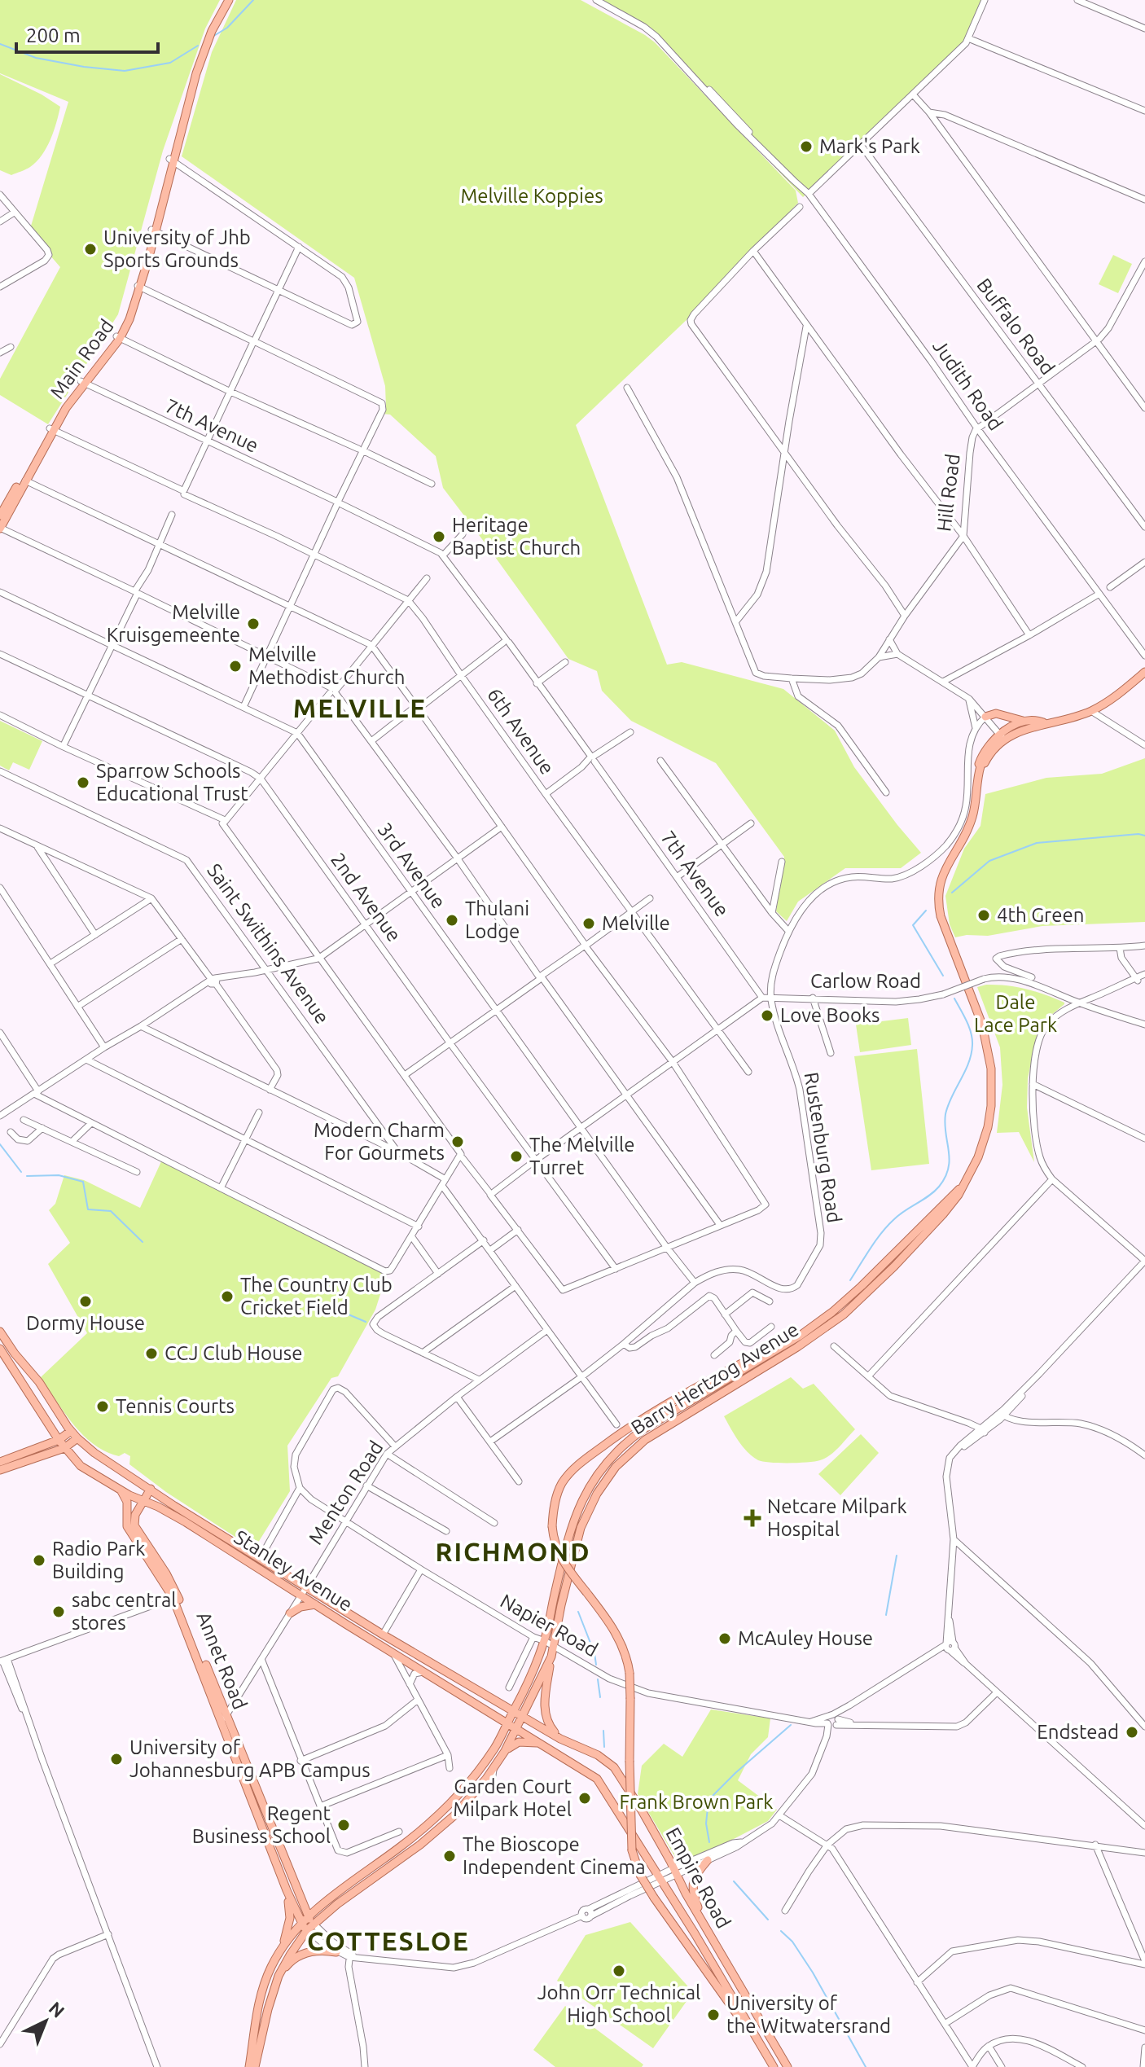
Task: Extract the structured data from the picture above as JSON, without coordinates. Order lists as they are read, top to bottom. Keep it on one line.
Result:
{"streets":{"main road":["Main Road","Barry Hertzog Avenue","Stanley Avenue","Annet Road","Empire Road"],"street":["Buffalo Road","Judith Road","7th Avenue","Hill Road","6th Avenue","3rd Avenue","2nd Avenue","Saint Swithins Avenue","Carlow Road","Rustenburg Road","Menton Road","Napier Road"]},"crossings":[["Main Road","7th Avenue"],["Main Road","6th Avenue"],["Judith Road","Hill Road"],["7th Avenue","Carlow Road"],["3rd Avenue","Rustenburg Road"],["Carlow Road","Rustenburg Road"],["Barry Hertzog Avenue","Napier Road"],["Barry Hertzog Avenue","Annet Road"],["Barry Hertzog Avenue","Empire Road"],["Menton Road","Stanley Avenue"],["Menton Road","Napier Road"],["Menton Road","Annet Road"],["Stanley Avenue","Annet Road"],["Stanley Avenue","Empire Road"]],"districts":["MELVILLE","RICHMOND","COTTESLOE"],"parks":["Melville Koppies","Dale Lace Park","Frank Brown Park"],"places":{"other":["Mark's Park","University of Jhb Sports Grounds","Heritage Baptist Church","Melville Kruisgemeente","Melville Methodist Church","Sparrow Schools Educational Trust","4th Green","Thulani Lodge","Melville","Love Books","Modern Charm For Gourmets","The Melville Turret","The Country Club Cricket Field","Dormy House","CCJ Club House","Tennis Courts","Radio Park Building","sabc central stores","McAuley House","Endstead","University of Johannesburg APB Campus","Garden Court Milpark Hotel","Regent Business School","The Bioscope Independent Cinema","John Orr Technical High School","University of the Witwatersrand"],"health":["Netcare Milpark Hospital"]},"scale_bar":"200 m","north":"top right"}
